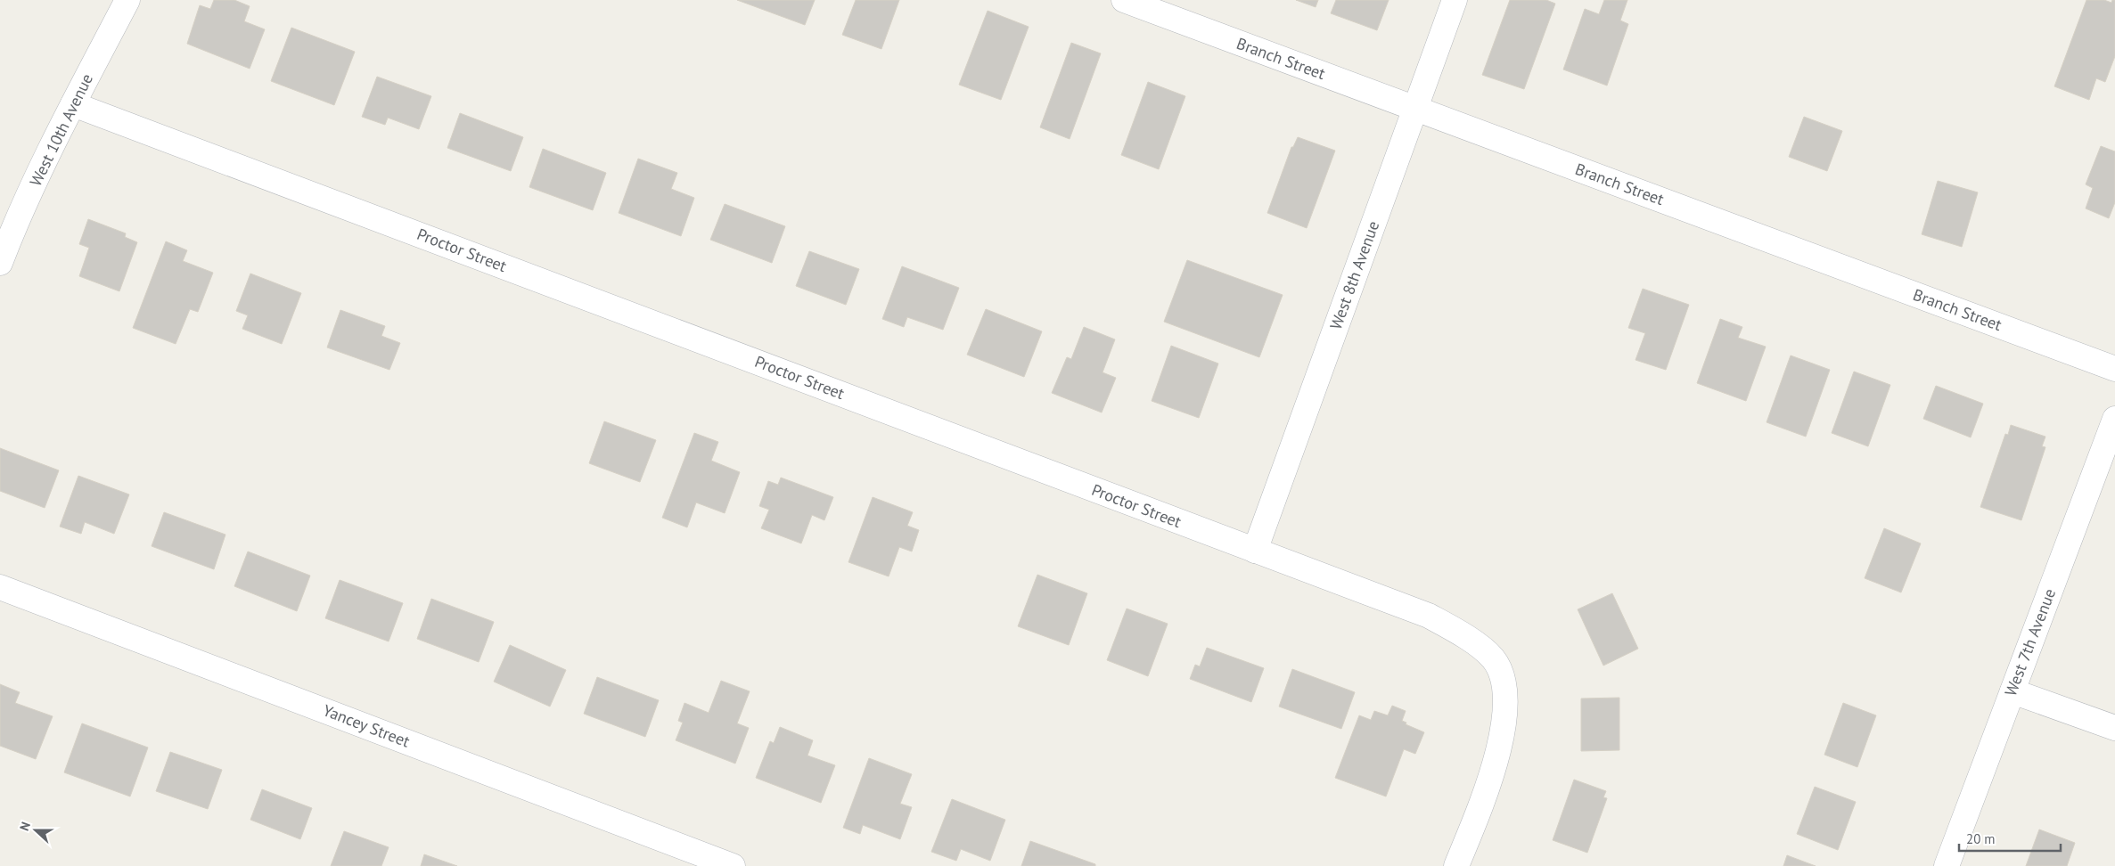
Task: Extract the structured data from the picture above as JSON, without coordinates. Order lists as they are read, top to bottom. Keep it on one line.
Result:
{"streets":{"street":["Branch Street","West 10th Avenue","Proctor Street","West 8th Avenue","West 7th Avenue","Yancey Street"]},"crossings":[["Branch Street","West 8th Avenue"],["West 10th Avenue","Proctor Street"],["Proctor Street","West 8th Avenue"]],"scale_bar":"20 m","north":"left"}
